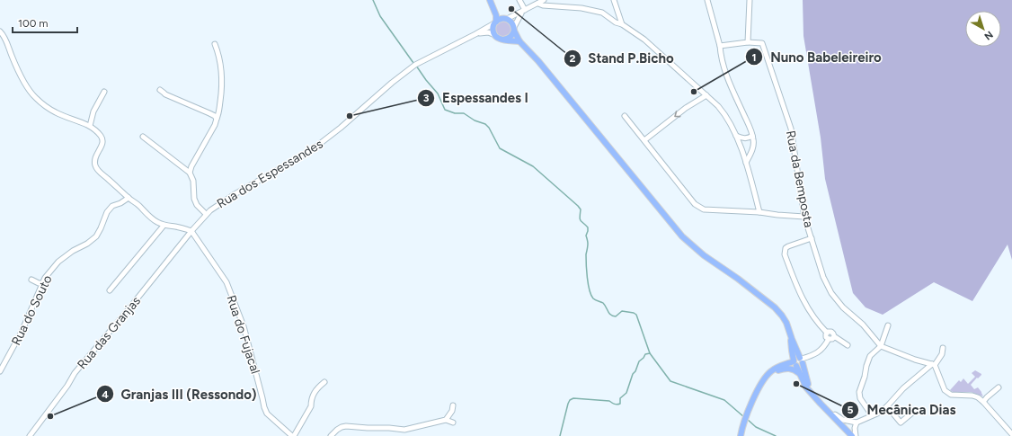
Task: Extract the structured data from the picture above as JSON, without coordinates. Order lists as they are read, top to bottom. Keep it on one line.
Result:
{"streets":{"street":["Rua dos Espessandes","Rua da Bemposta","Rua do Souto","Rua das Granjas","Rua do Fujacal"]},"crossings":[["Rua dos Espessandes","Rua das Granjas"],["Rua dos Espessandes","Rua do Fujacal"],["Rua das Granjas","Rua do Fujacal"]],"places":["Stand P.Bicho","Nuno Babeleireiro","Espessandes I","Mecânica Dias","Granjas III (Ressondo)"],"scale_bar":"100 m","north":"bottom right"}
